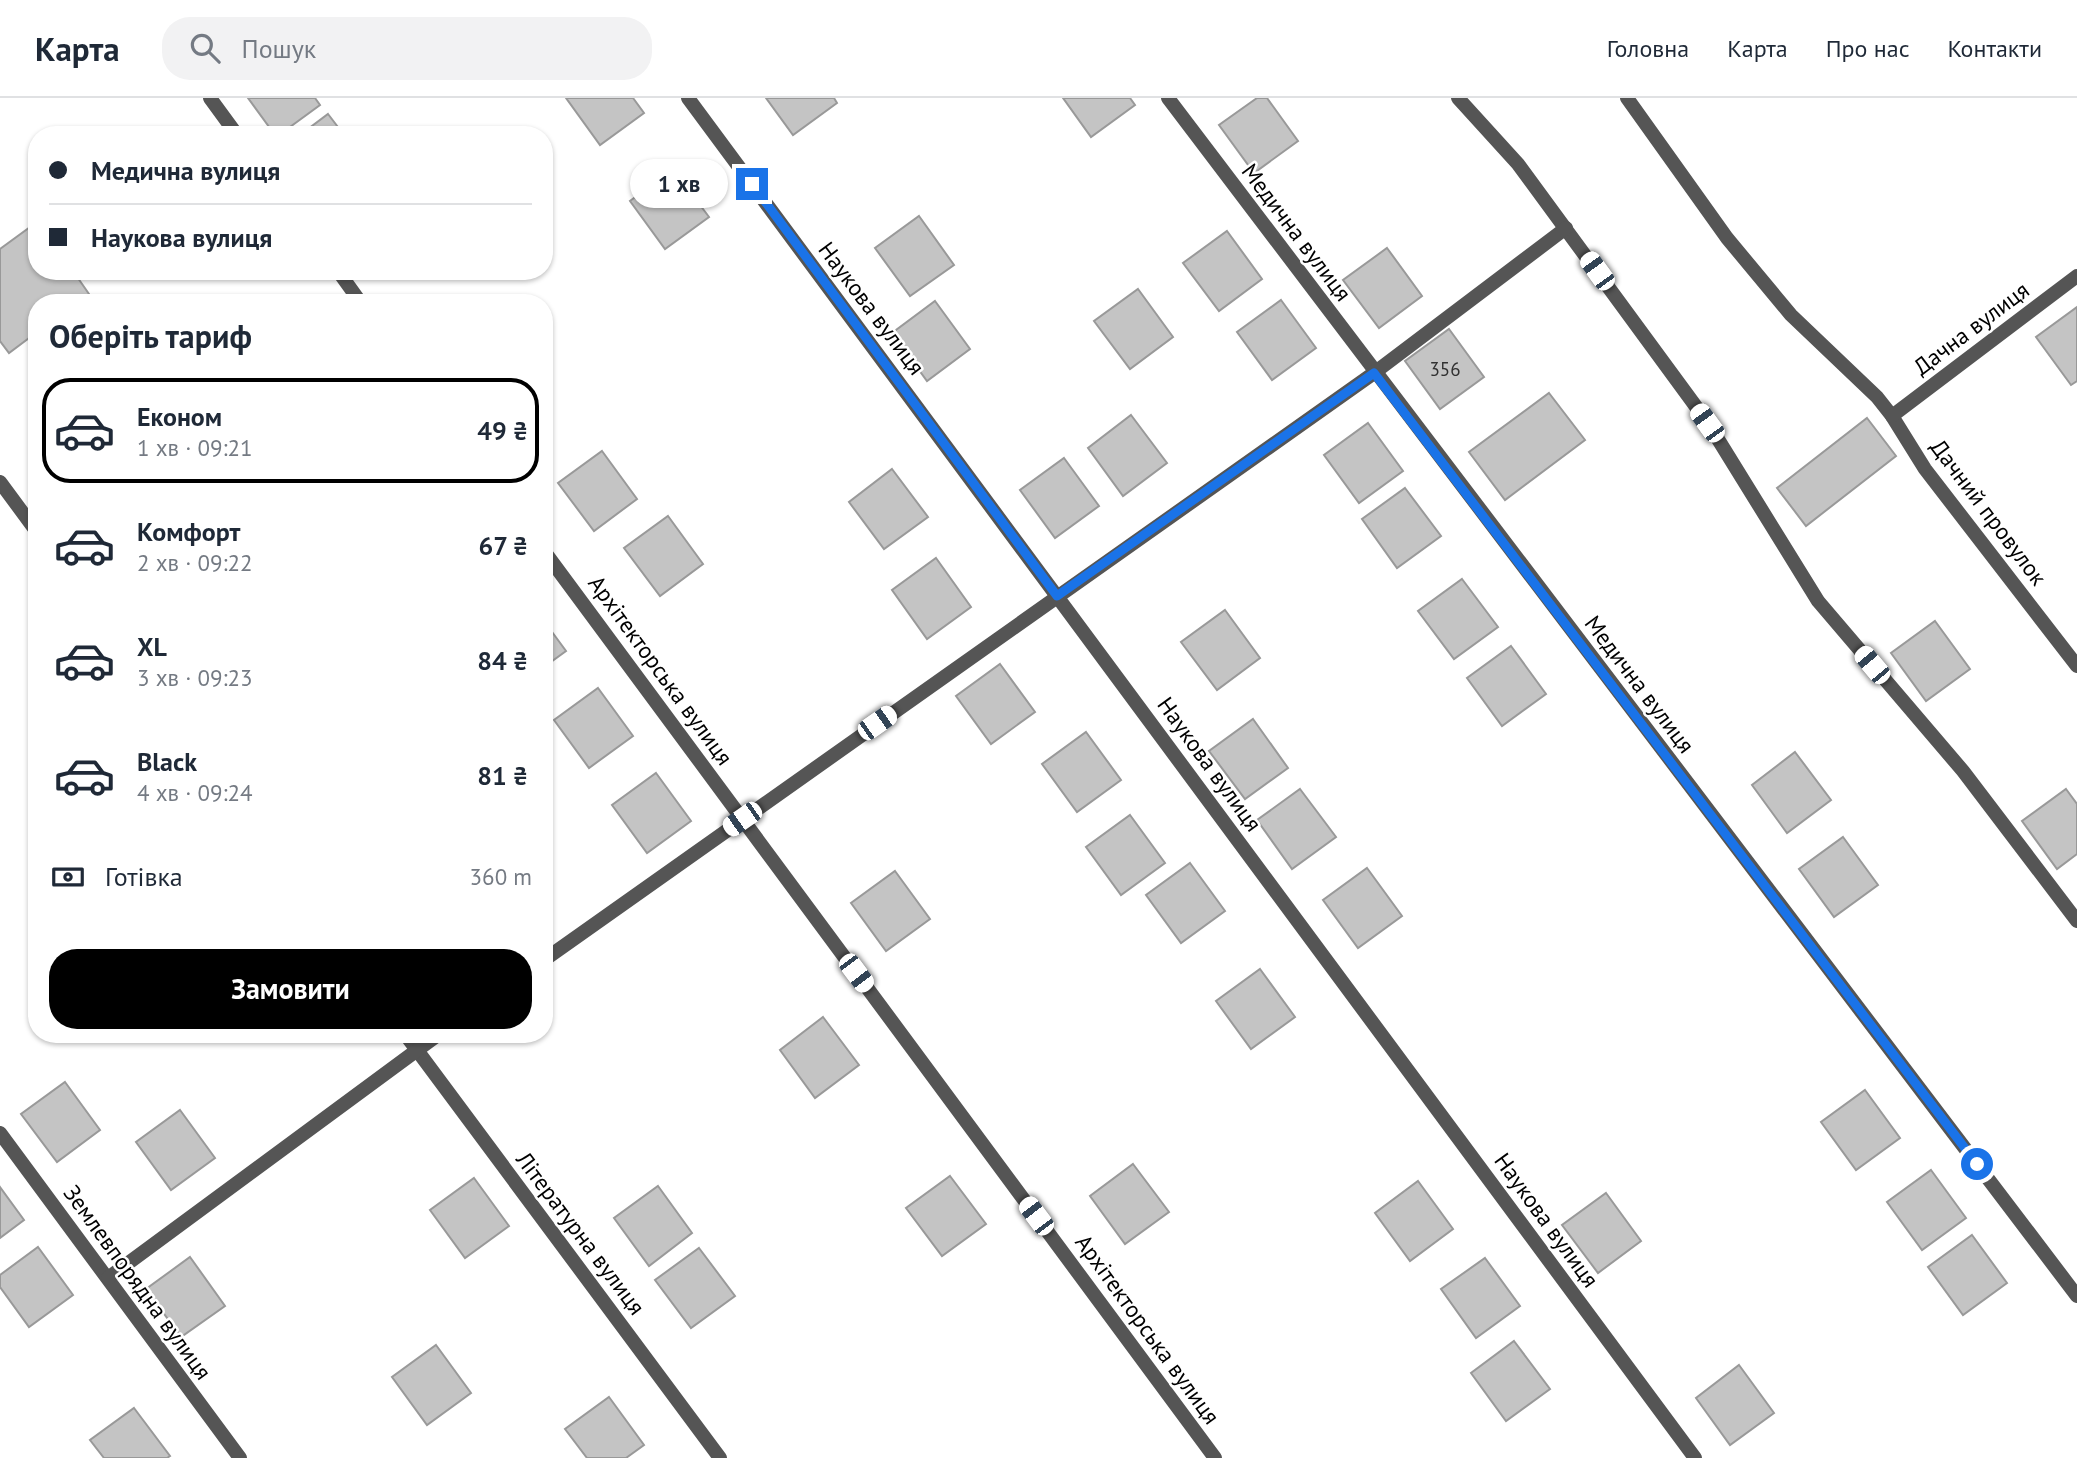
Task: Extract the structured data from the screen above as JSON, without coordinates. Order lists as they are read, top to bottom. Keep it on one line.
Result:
{"streets":{"street":["Медична вулиця","Наукова вулиця","Дачна вулиця","Дачний провулок","Архітекторська вулиця","Літературна вулиця","Землевпорядна вулиця"]},"crossings":[["Дачна вулиця","Дачний провулок"]],"house_numbers":["356"],"page":{"header":"Карта","search":"Пошук","nav":["Головна","Карта","Про нас","Контакти"],"banner":["Медична вулиця","Наукова вулиця"],"bubble":"1 хв","heading":"Оберіть тариф","list":[{"name":"Економ","note":"1 хв · 09:21","value":"49 ₴"},{"name":"Комфорт","note":"2 хв · 09:22","value":"67 ₴"},{"name":"XL","note":"3 хв · 09:23","value":"84 ₴"},{"name":"Black","note":"4 хв · 09:24","value":"81 ₴"}],"pay":["Готівка","360 m"],"buttons":"Замовити"}}
